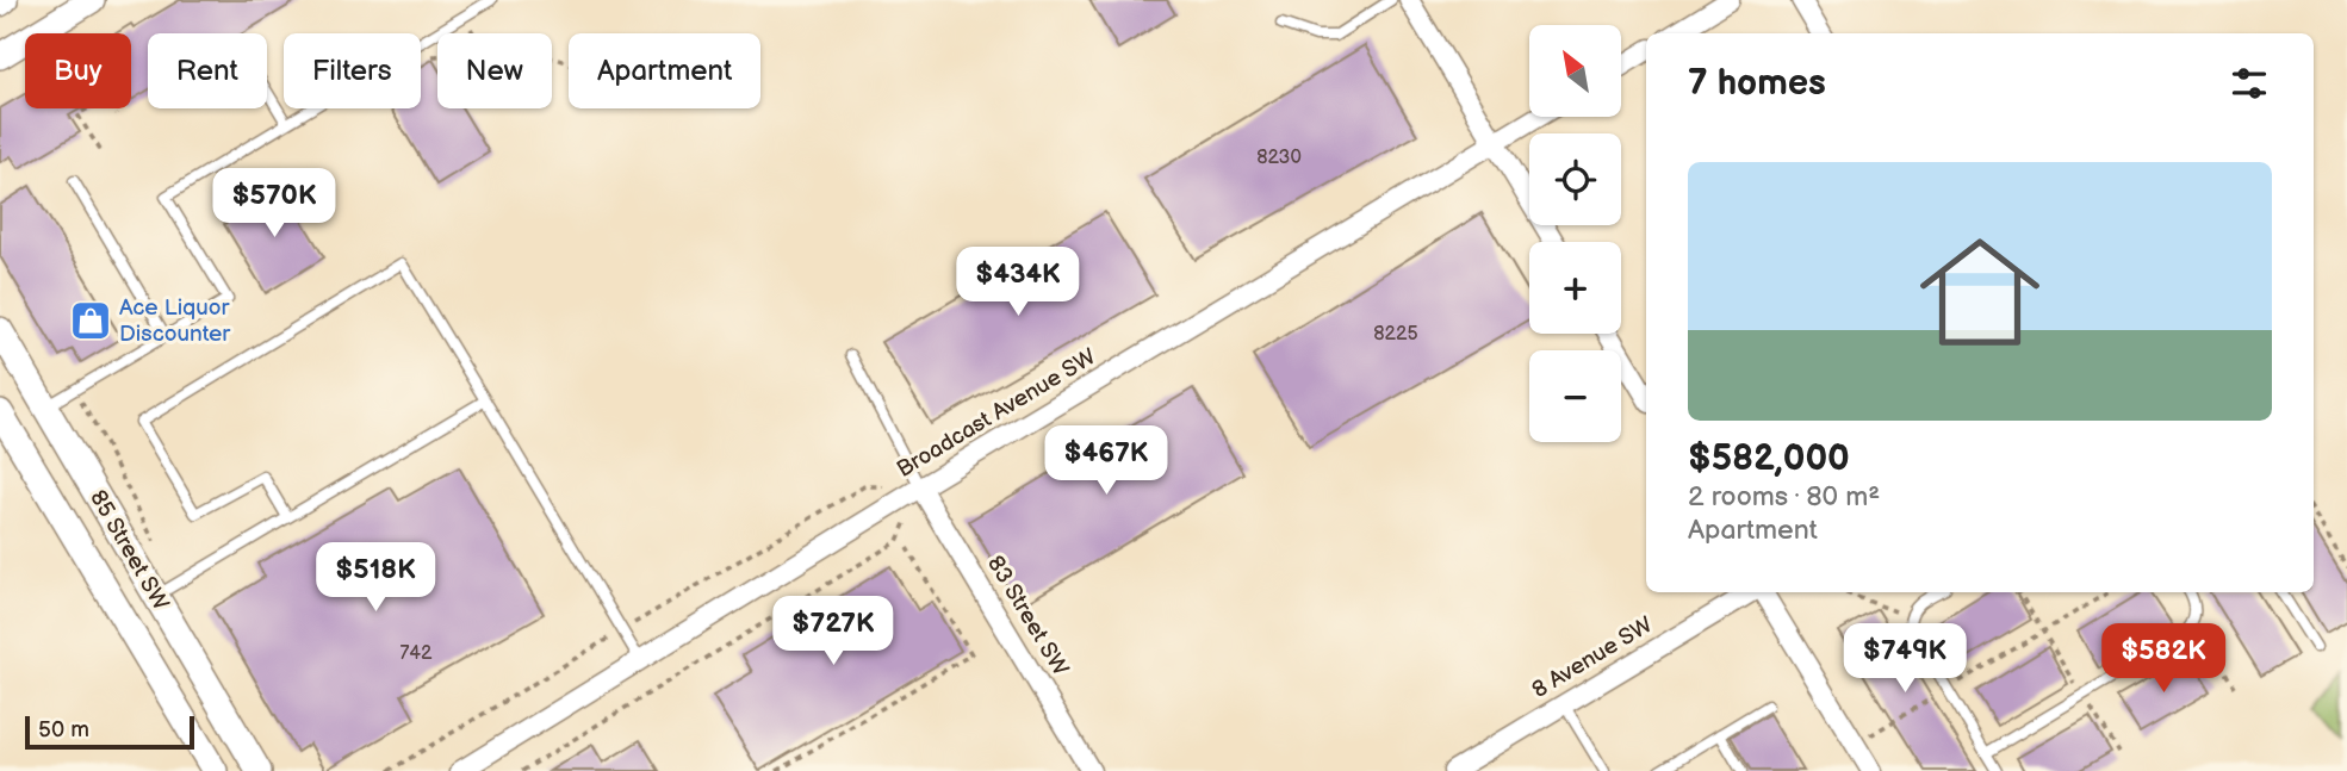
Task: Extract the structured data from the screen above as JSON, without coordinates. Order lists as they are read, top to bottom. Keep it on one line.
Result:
{"streets":{"main road":["85 Street SW"],"street":["Broadcast Avenue SW","83 Street SW","8 Avenue SW"]},"crossings":[["Broadcast Avenue SW","83 Street SW"]],"places":{"shop":["Ace Liquor Discounter"]},"house_numbers":["8230","8225","742"],"scale_bar":"50 m","north":"top left","page":{"map_buttons":["+","−"],"chip":["Buy","Rent","Filters","New","Apartment"],"heading":"7 homes","list":[{"name":"$582,000","note":"2 rooms · 80 m² · Apartment"}],"price":["$570K","$434K","$467K","$518K","$727K","$749K","$582K"],"scale":"50 m"}}
